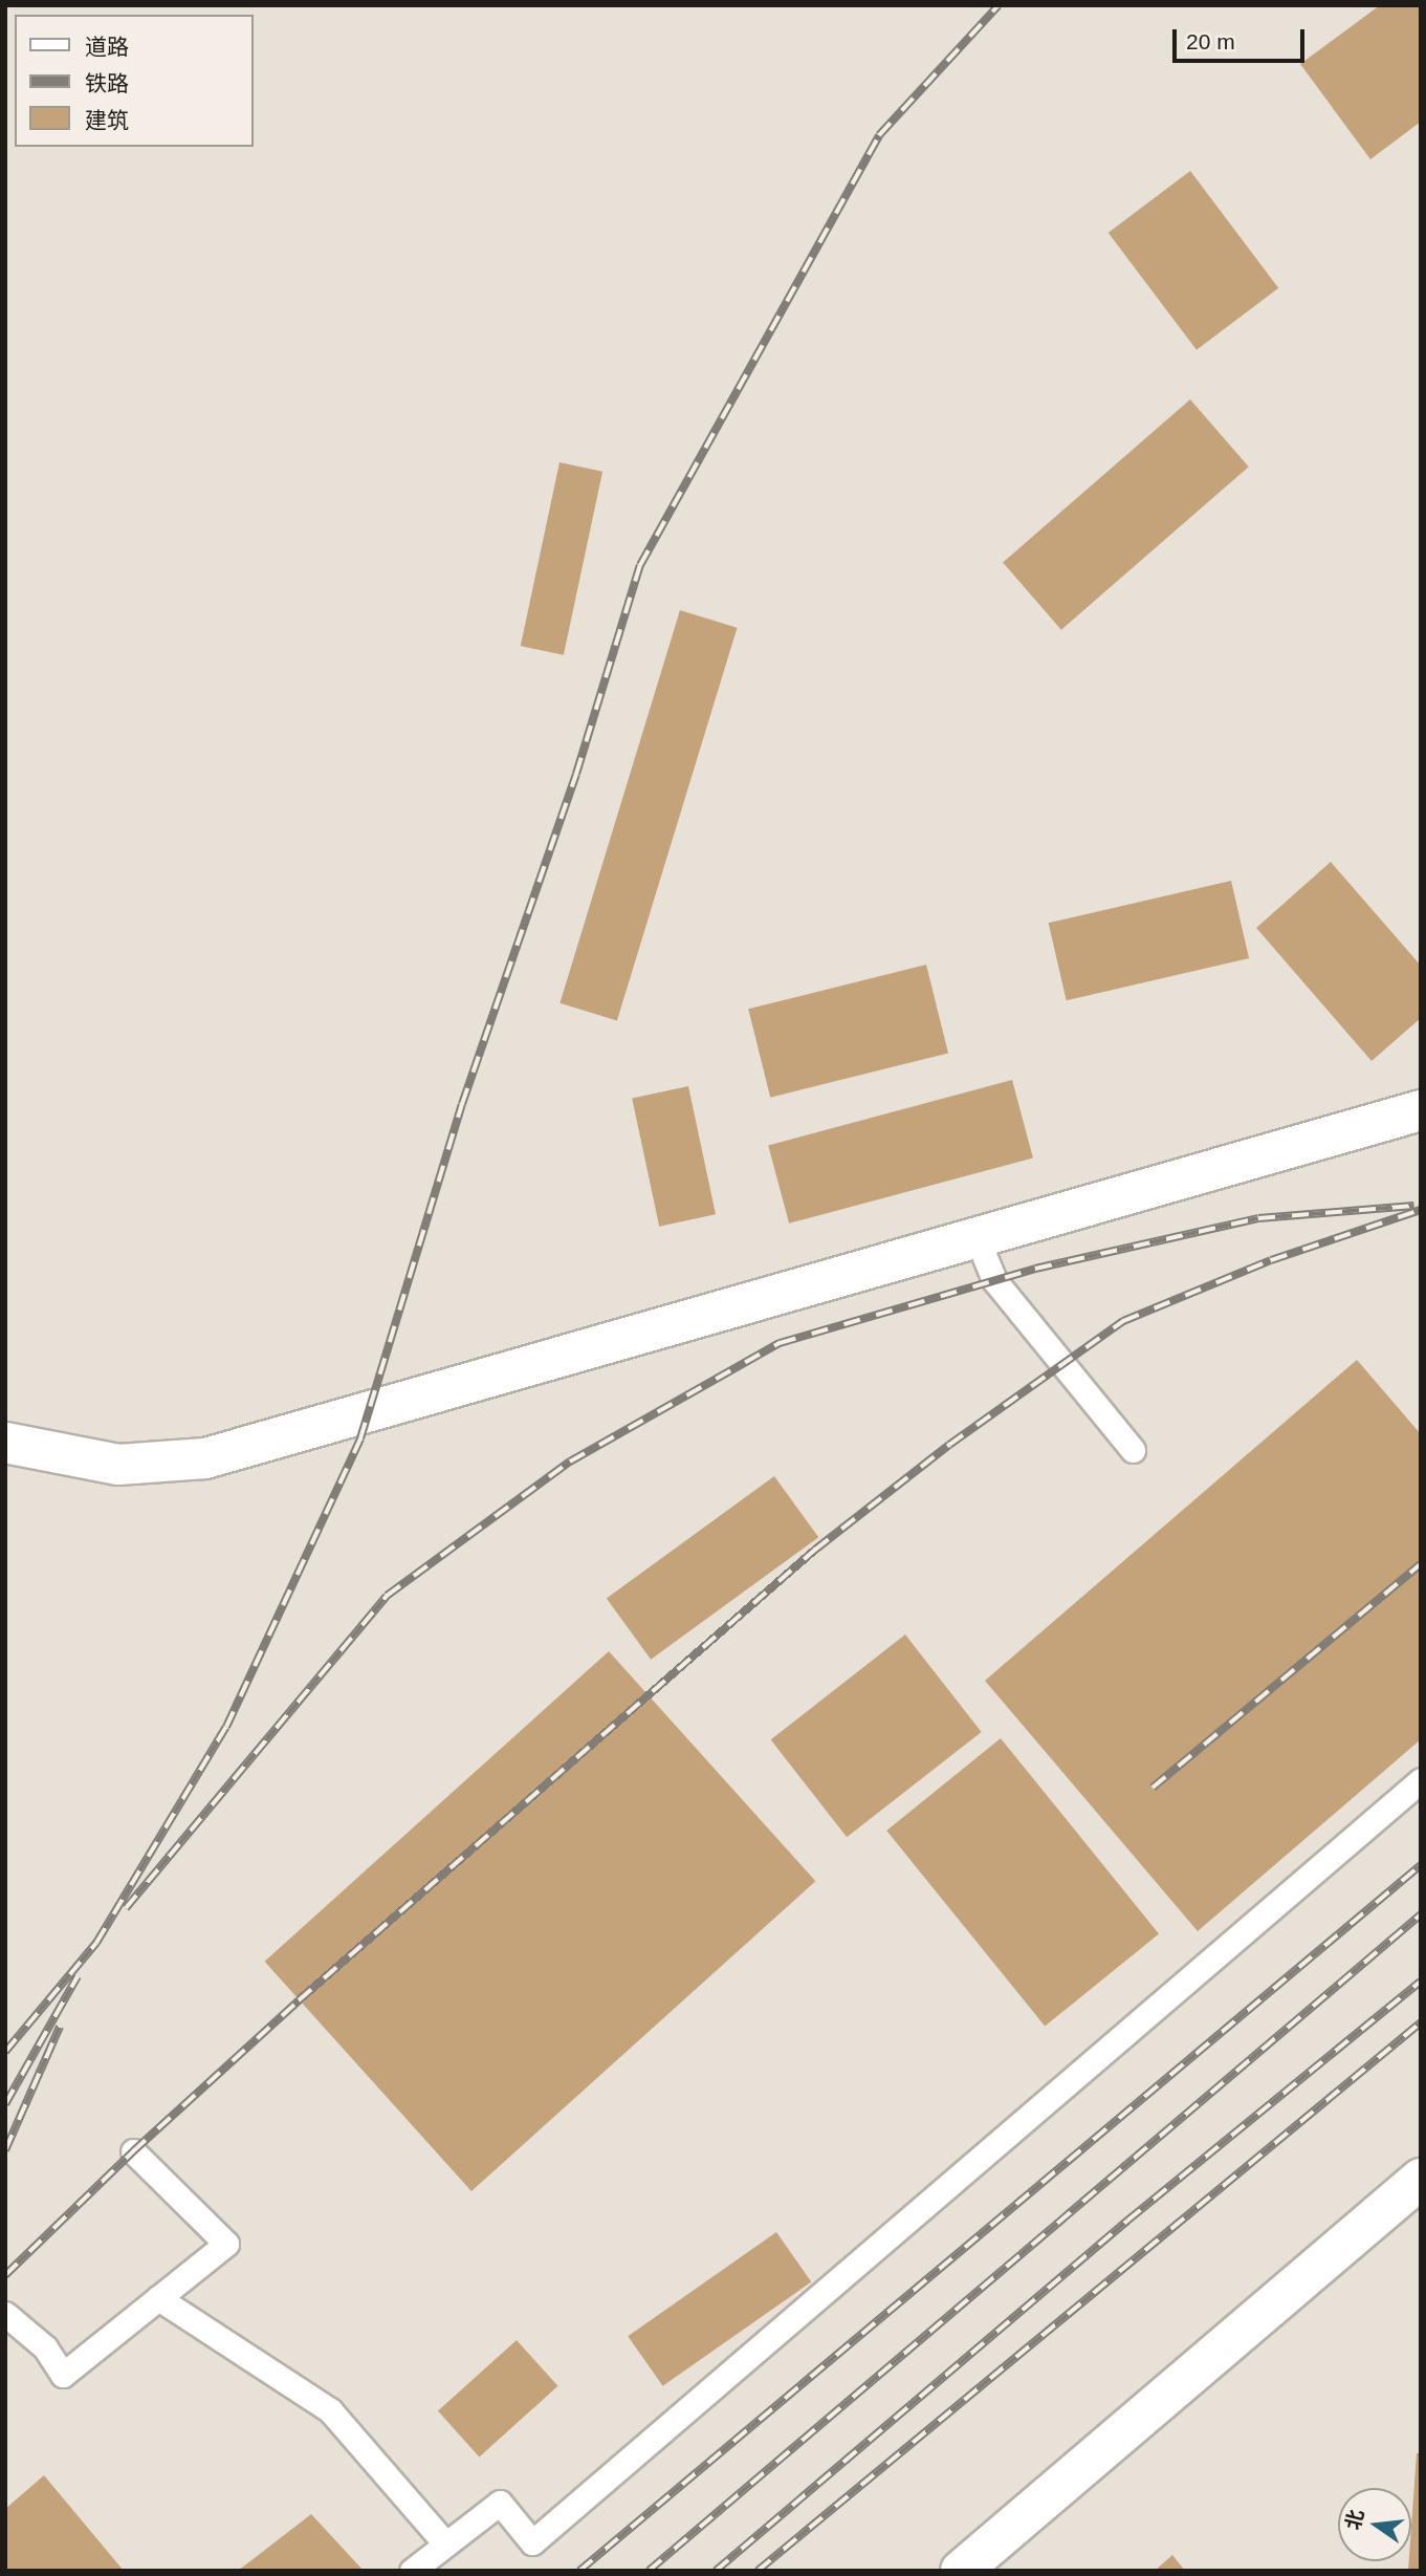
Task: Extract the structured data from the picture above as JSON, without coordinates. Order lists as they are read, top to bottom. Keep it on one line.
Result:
{"legend":["道路","铁路","建筑"],"scale_bar":"20 m","north":"left"}
